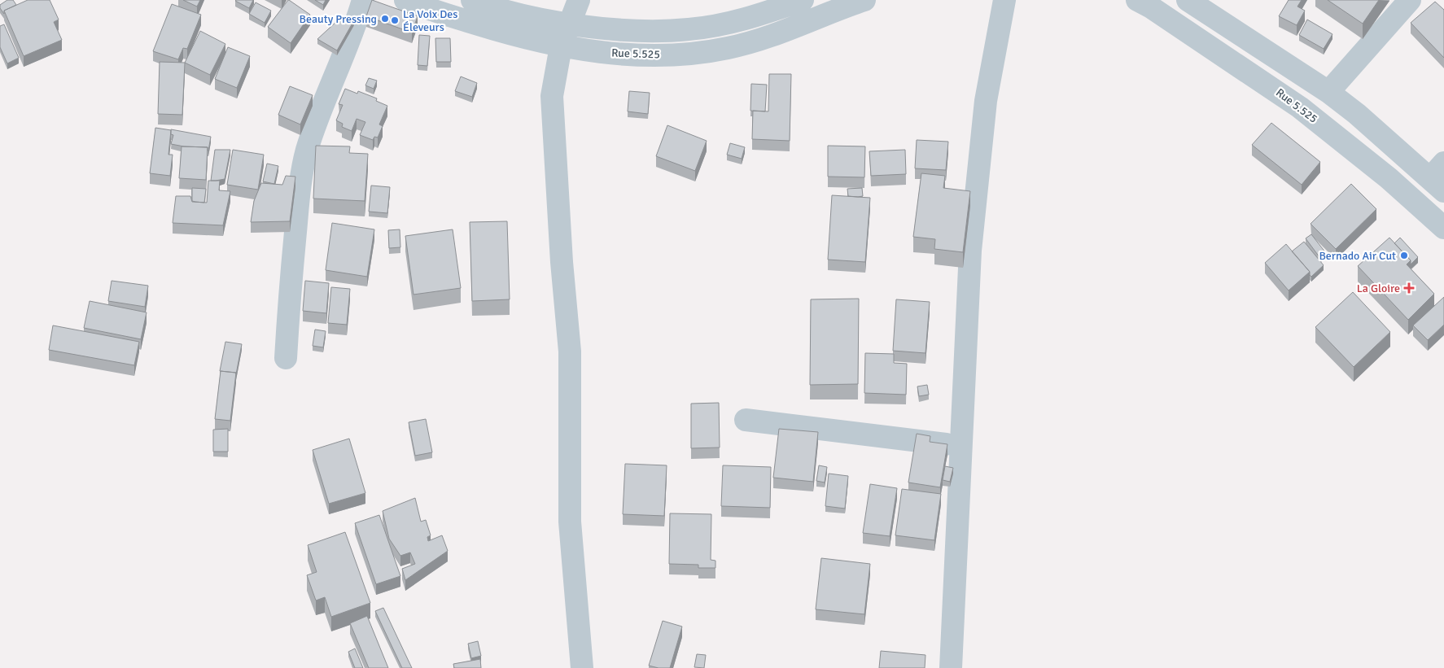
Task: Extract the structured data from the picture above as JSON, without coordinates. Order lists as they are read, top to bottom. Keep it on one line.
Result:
{"streets":{"street":["Rue 5.525"]},"places":{"other":["Beauty Pressing","La Voix Des Éleveurs","Bernado Air Cut"],"health":["La Gloire"]}}
